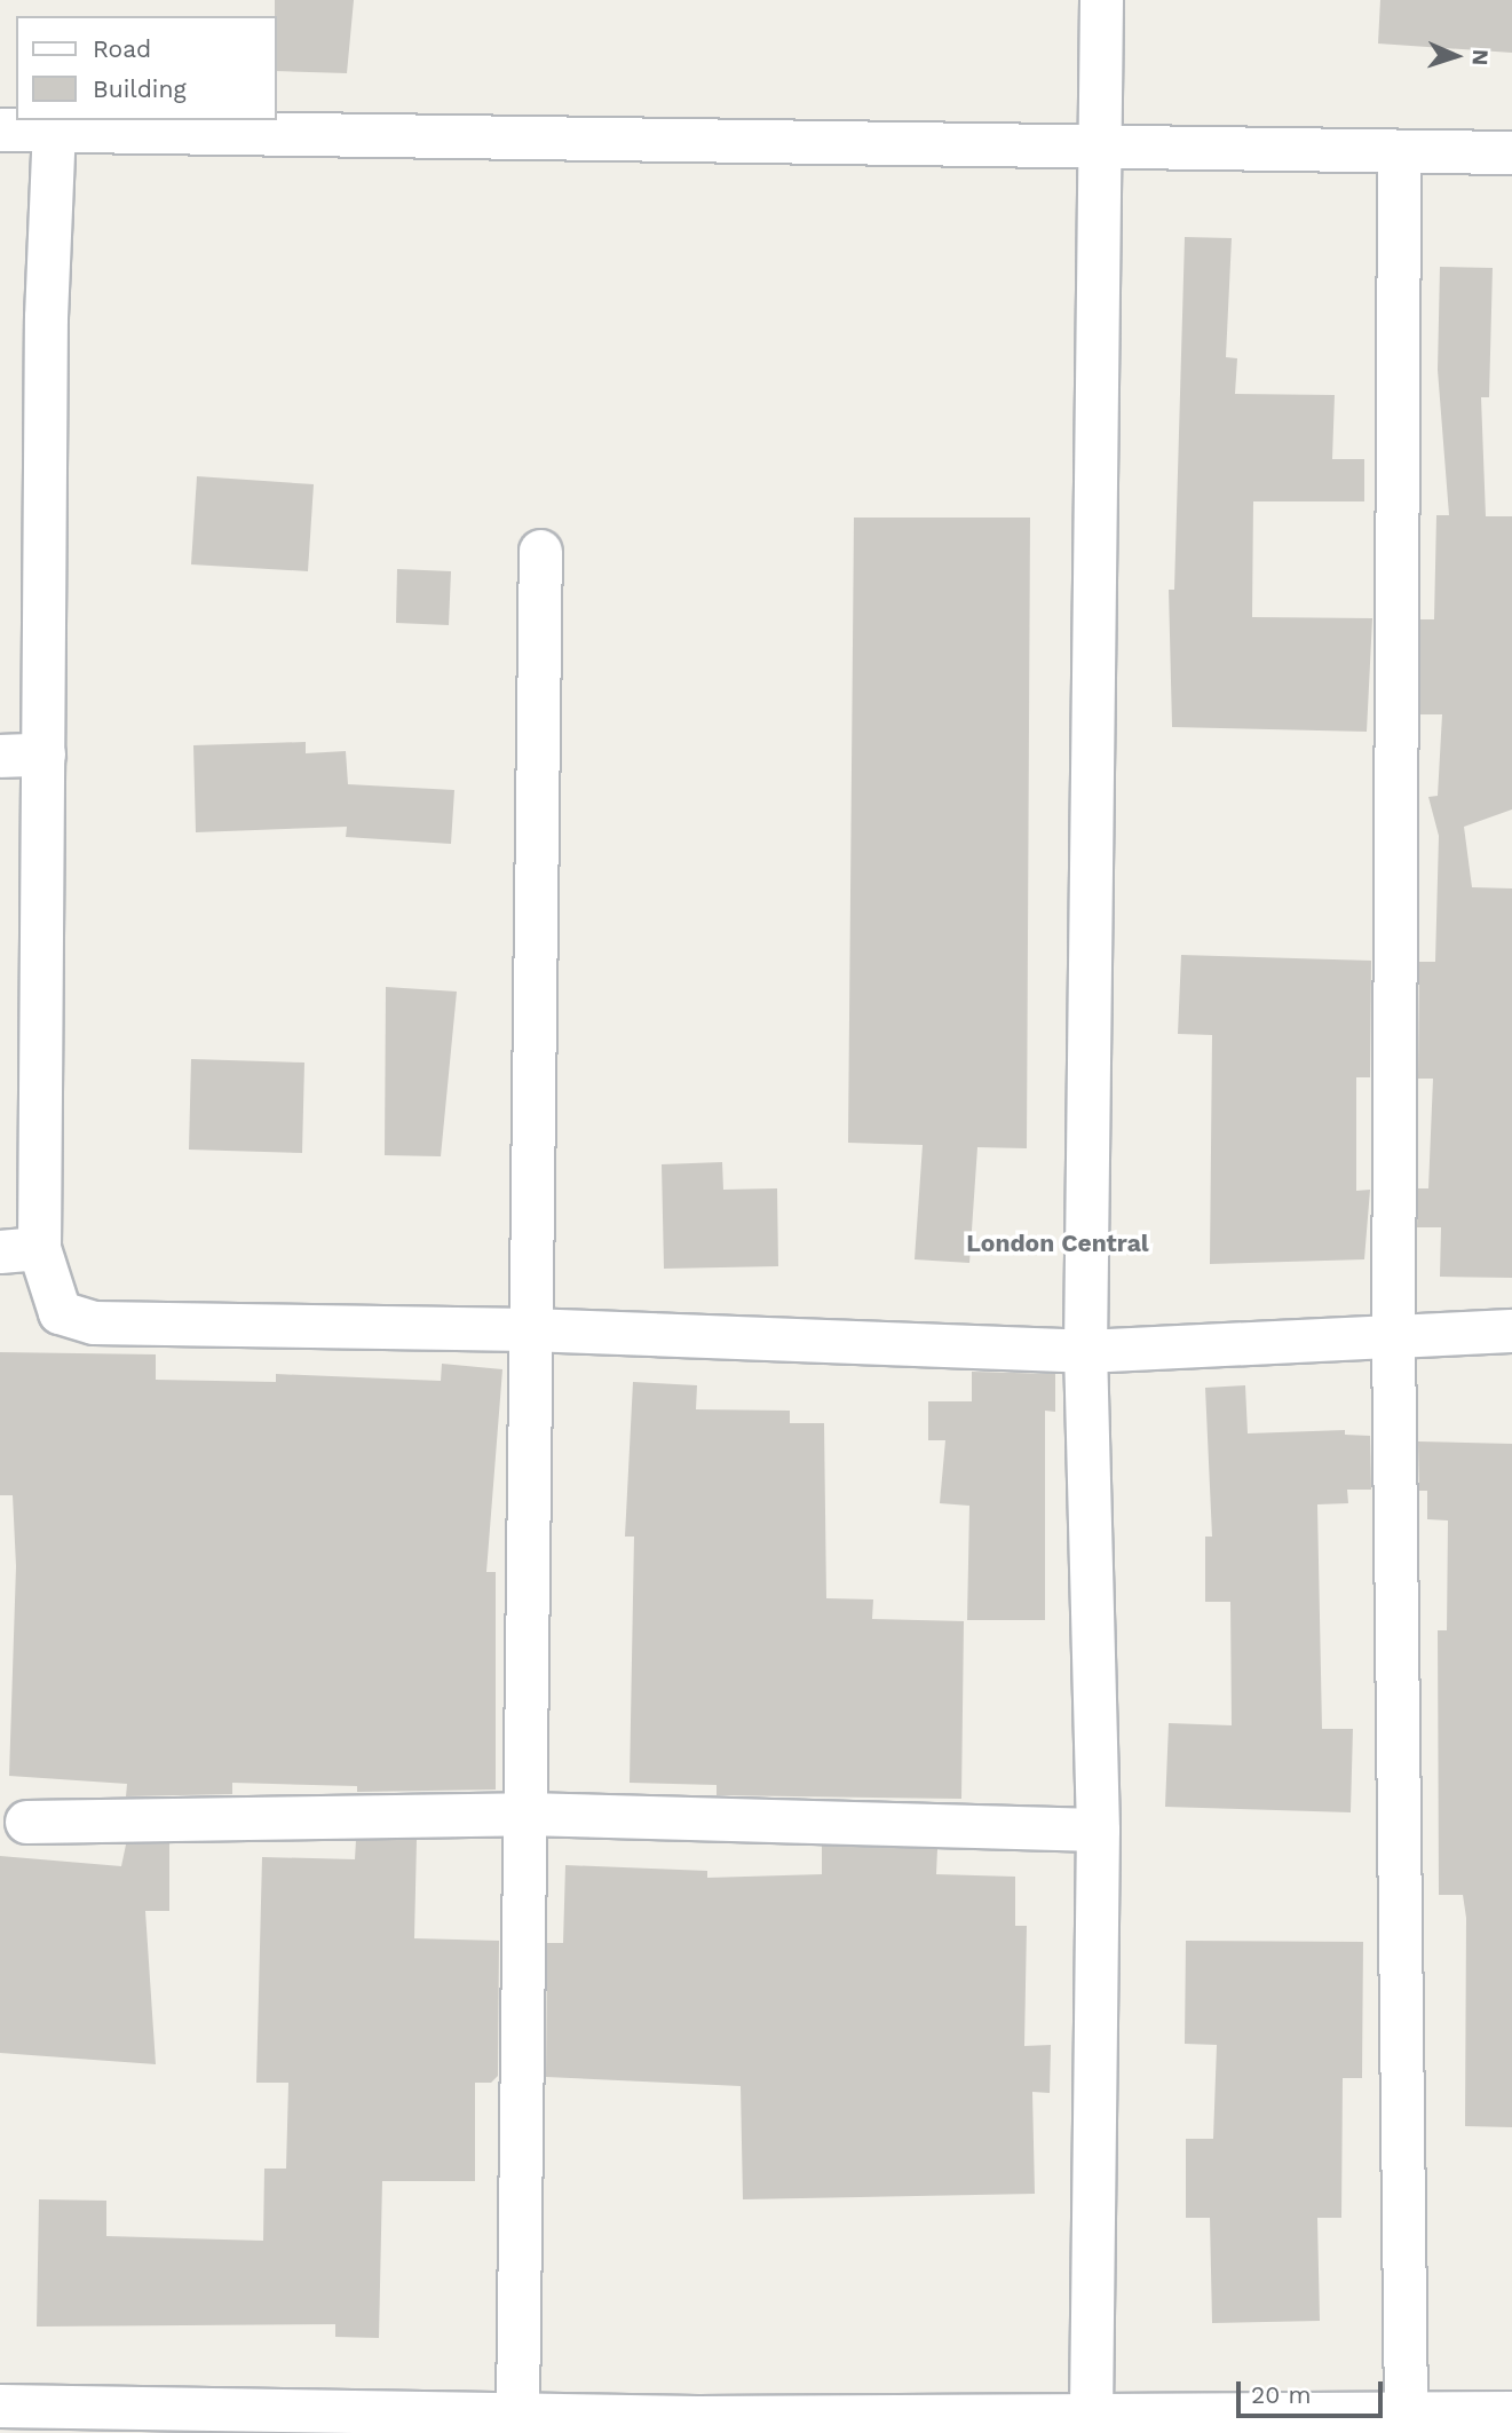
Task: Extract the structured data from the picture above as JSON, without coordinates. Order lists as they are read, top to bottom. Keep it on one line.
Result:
{"districts":["London Central"],"legend":["Road","Building"],"scale_bar":"20 m","north":"right"}
